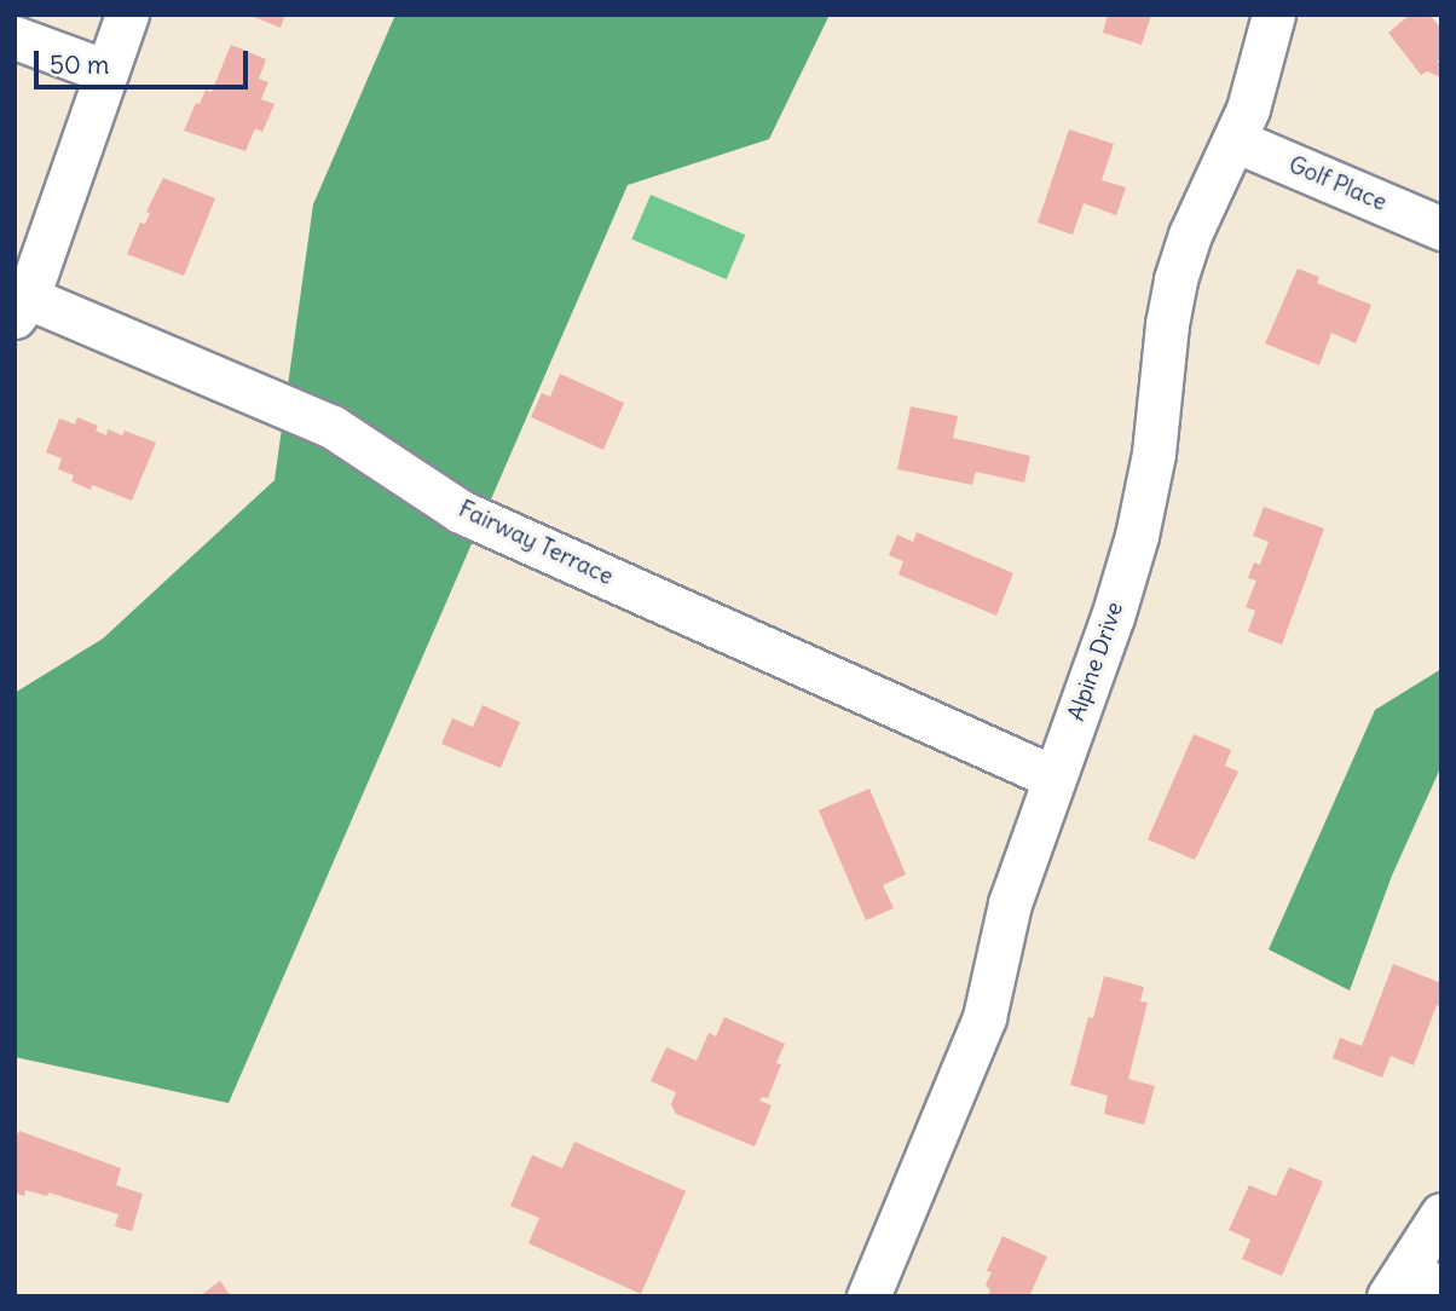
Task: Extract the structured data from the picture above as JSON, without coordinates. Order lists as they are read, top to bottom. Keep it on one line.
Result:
{"streets":{"street":["Golf Place","Fairway Terrace","Alpine Drive"]},"crossings":[["Golf Place","Alpine Drive"],["Fairway Terrace","Alpine Drive"]],"scale_bar":"50 m"}
